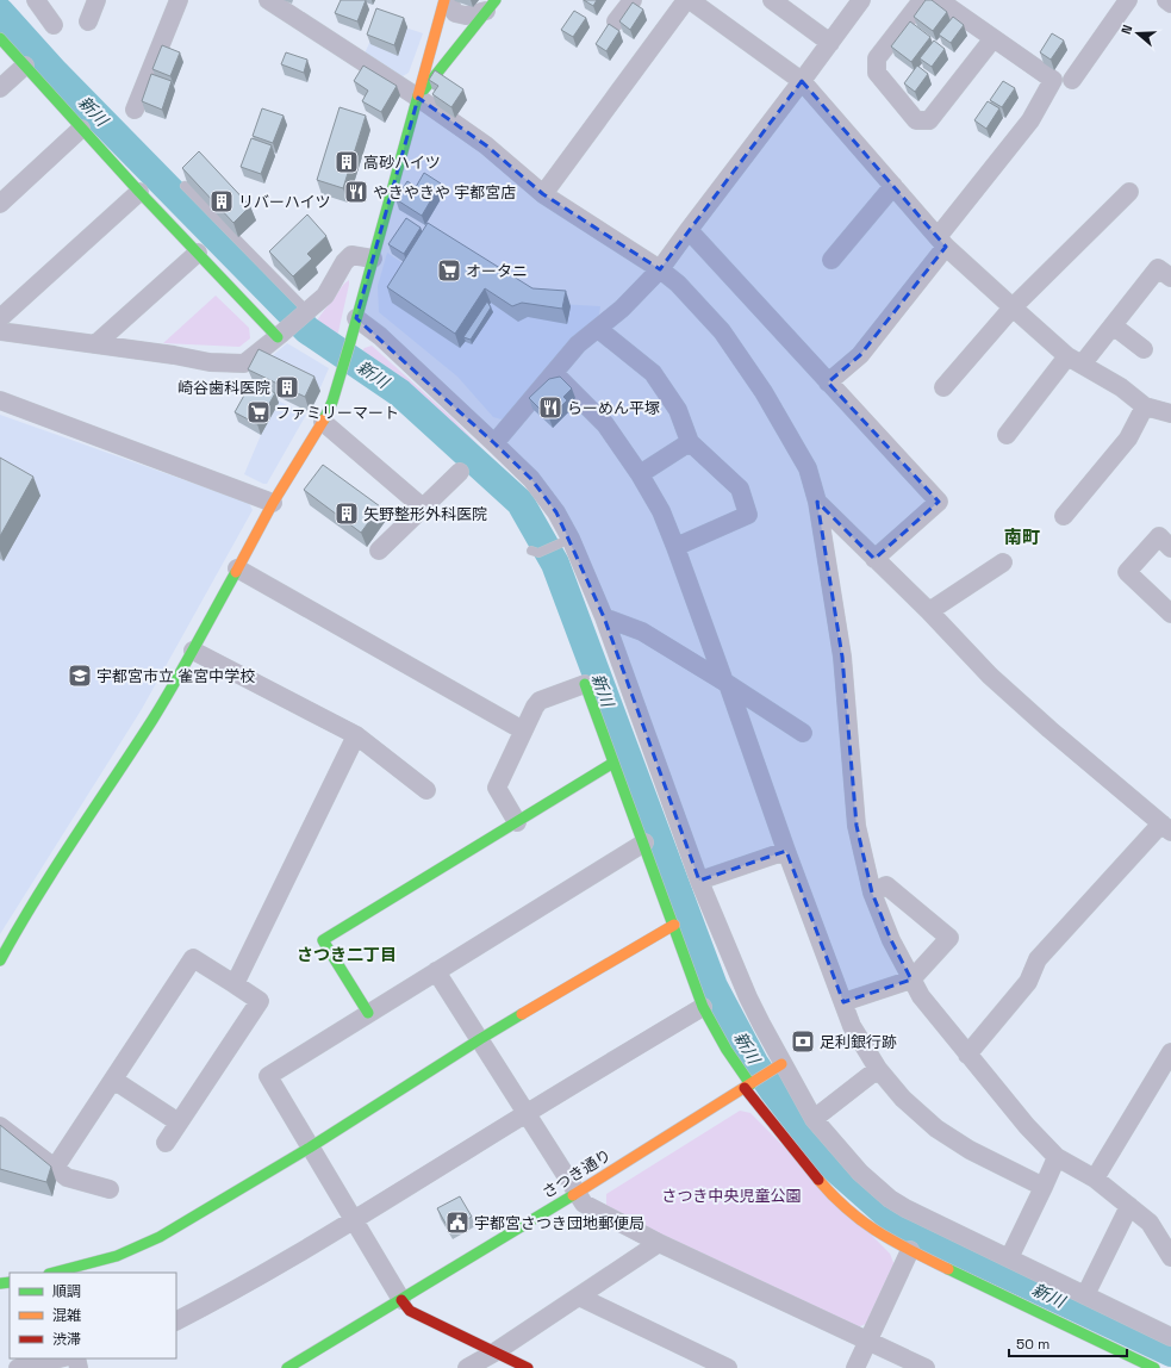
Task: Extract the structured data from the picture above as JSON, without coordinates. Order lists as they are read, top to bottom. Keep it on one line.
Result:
{"streets":{"street":["さつき通り"]},"districts":["南町","さつき二丁目"],"water":["新川"],"parks":["さつき中央児童公園"],"places":{"building":["高砂ハイツ","リバーハイツ","崎谷歯科医院","矢野整形外科医院"],"restaurant":["やきやきや 宇都宮店","らーめん平塚"],"supermarket":["オータニ","ファミリーマート"],"school or university":["宇都宮市立 雀宮中学校"],"bank":["足利銀行跡"],"public building":["宇都宮さつき団地郵便局"]},"legend":["順調","混雑","渋滞"],"scale_bar":"50 m","north":"left"}
